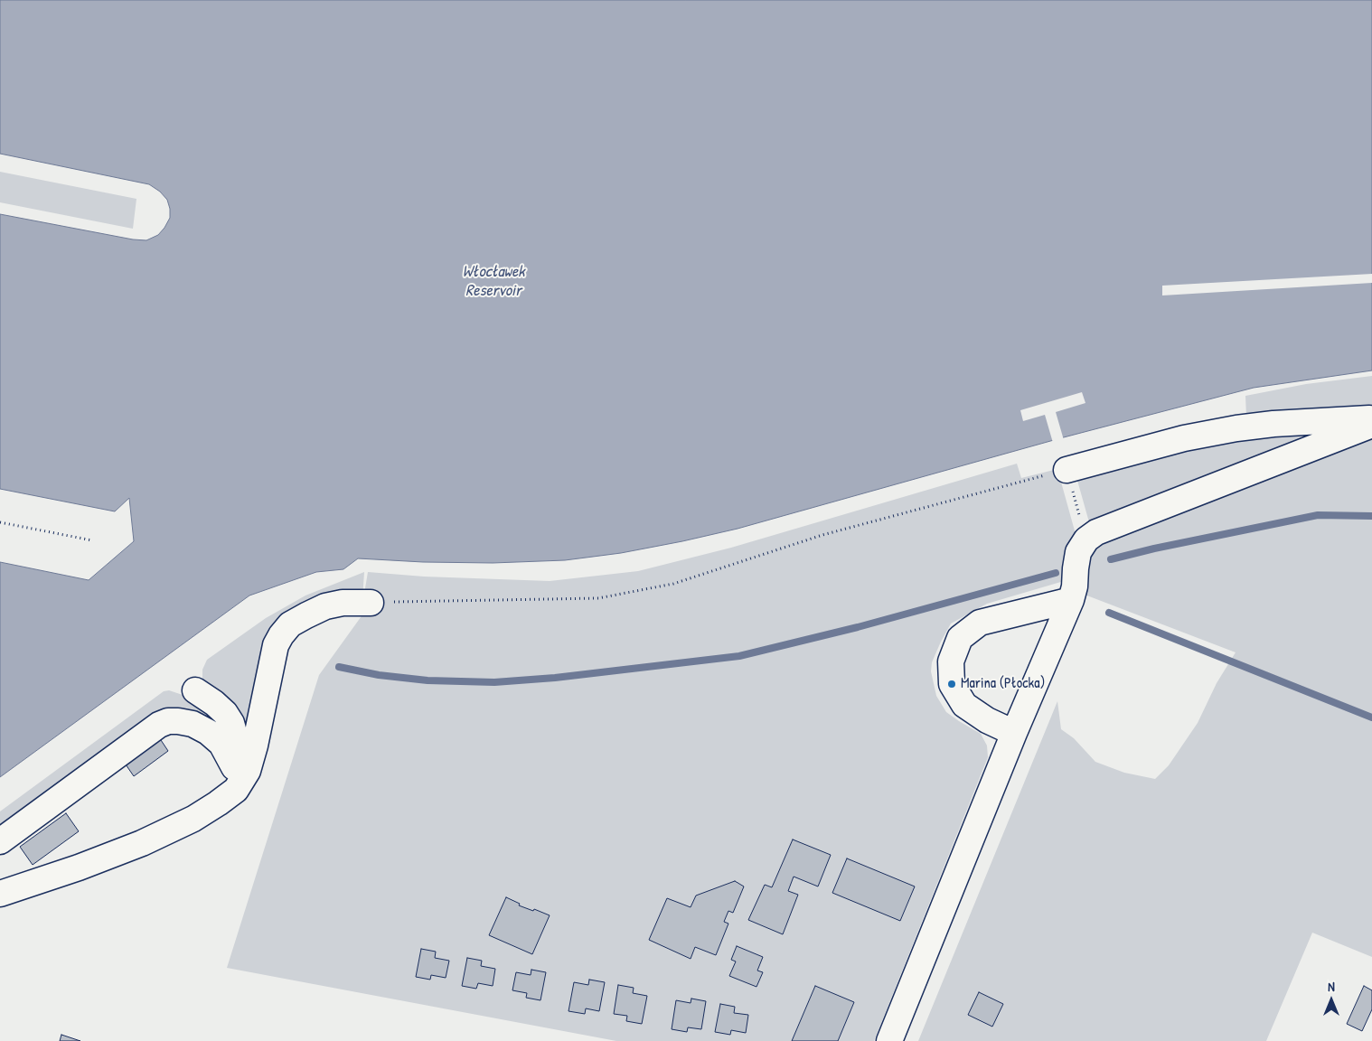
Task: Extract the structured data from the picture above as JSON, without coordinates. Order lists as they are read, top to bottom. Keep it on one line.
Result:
{"water":["Włocławek Reservoir"],"places":["Marina (Płocka)"],"north":"top"}
